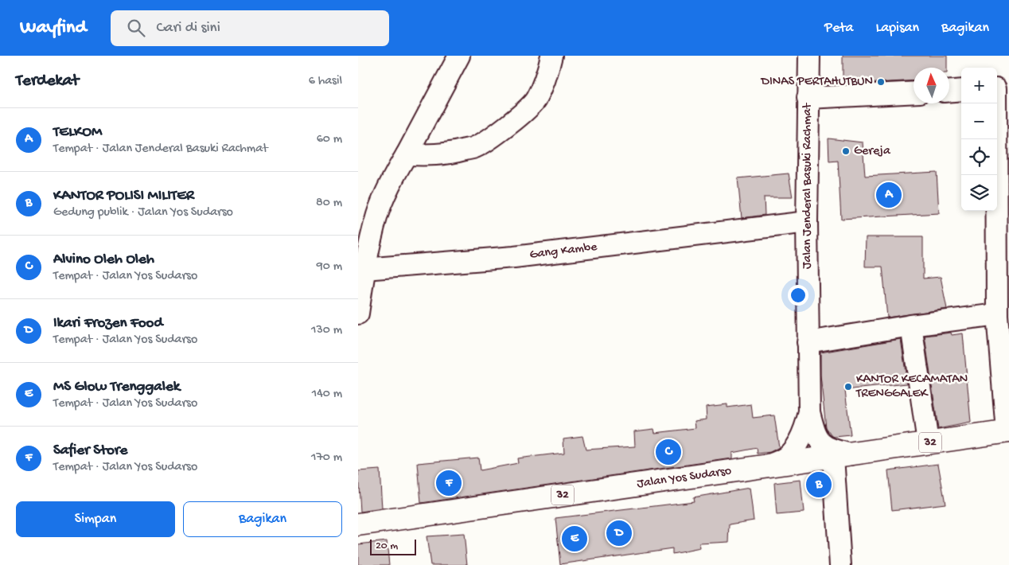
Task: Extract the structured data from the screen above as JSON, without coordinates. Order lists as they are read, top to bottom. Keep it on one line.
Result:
{"streets":{"highway":["32","Jalan Yos Sudarso"],"street":["Jalan Jenderal Basuki Rachmat","Gang Kambe"]},"crossings":[["Jalan Jenderal Basuki Rachmat","Gang Kambe"]],"places":["DINAS PERTAHUTBUN","Gereja","KANTOR KECAMATAN TRENGGALEK"],"scale_bar":"20 m","north":"top","page":{"header":"Wayfind","search":"Cari di sini","nav":["Peta","Lapisan","Bagikan"],"heading":["Terdekat","6 hasil"],"map_buttons":["+","−"],"list":[{"mark":"A","name":"TELKOM","note":"Tempat · Jalan Jenderal Basuki Rachmat","value":"60 m"},{"mark":"B","name":"KANTOR POLISI MILITER","note":"Gedung publik · Jalan Yos Sudarso","value":"80 m"},{"mark":"C","name":"Alvino Oleh Oleh","note":"Tempat · Jalan Yos Sudarso","value":"90 m"},{"mark":"D","name":"Ikari Frozen Food","note":"Tempat · Jalan Yos Sudarso","value":"130 m"},{"mark":"E","name":"MS Glow Trenggalek","note":"Tempat · Jalan Yos Sudarso","value":"140 m"},{"mark":"F","name":"Safier Store","note":"Tempat · Jalan Yos Sudarso","value":"170 m"}],"pins":["A","C","F","B","D","E"],"buttons":["Simpan","Bagikan"],"scale":"20 m"}}
